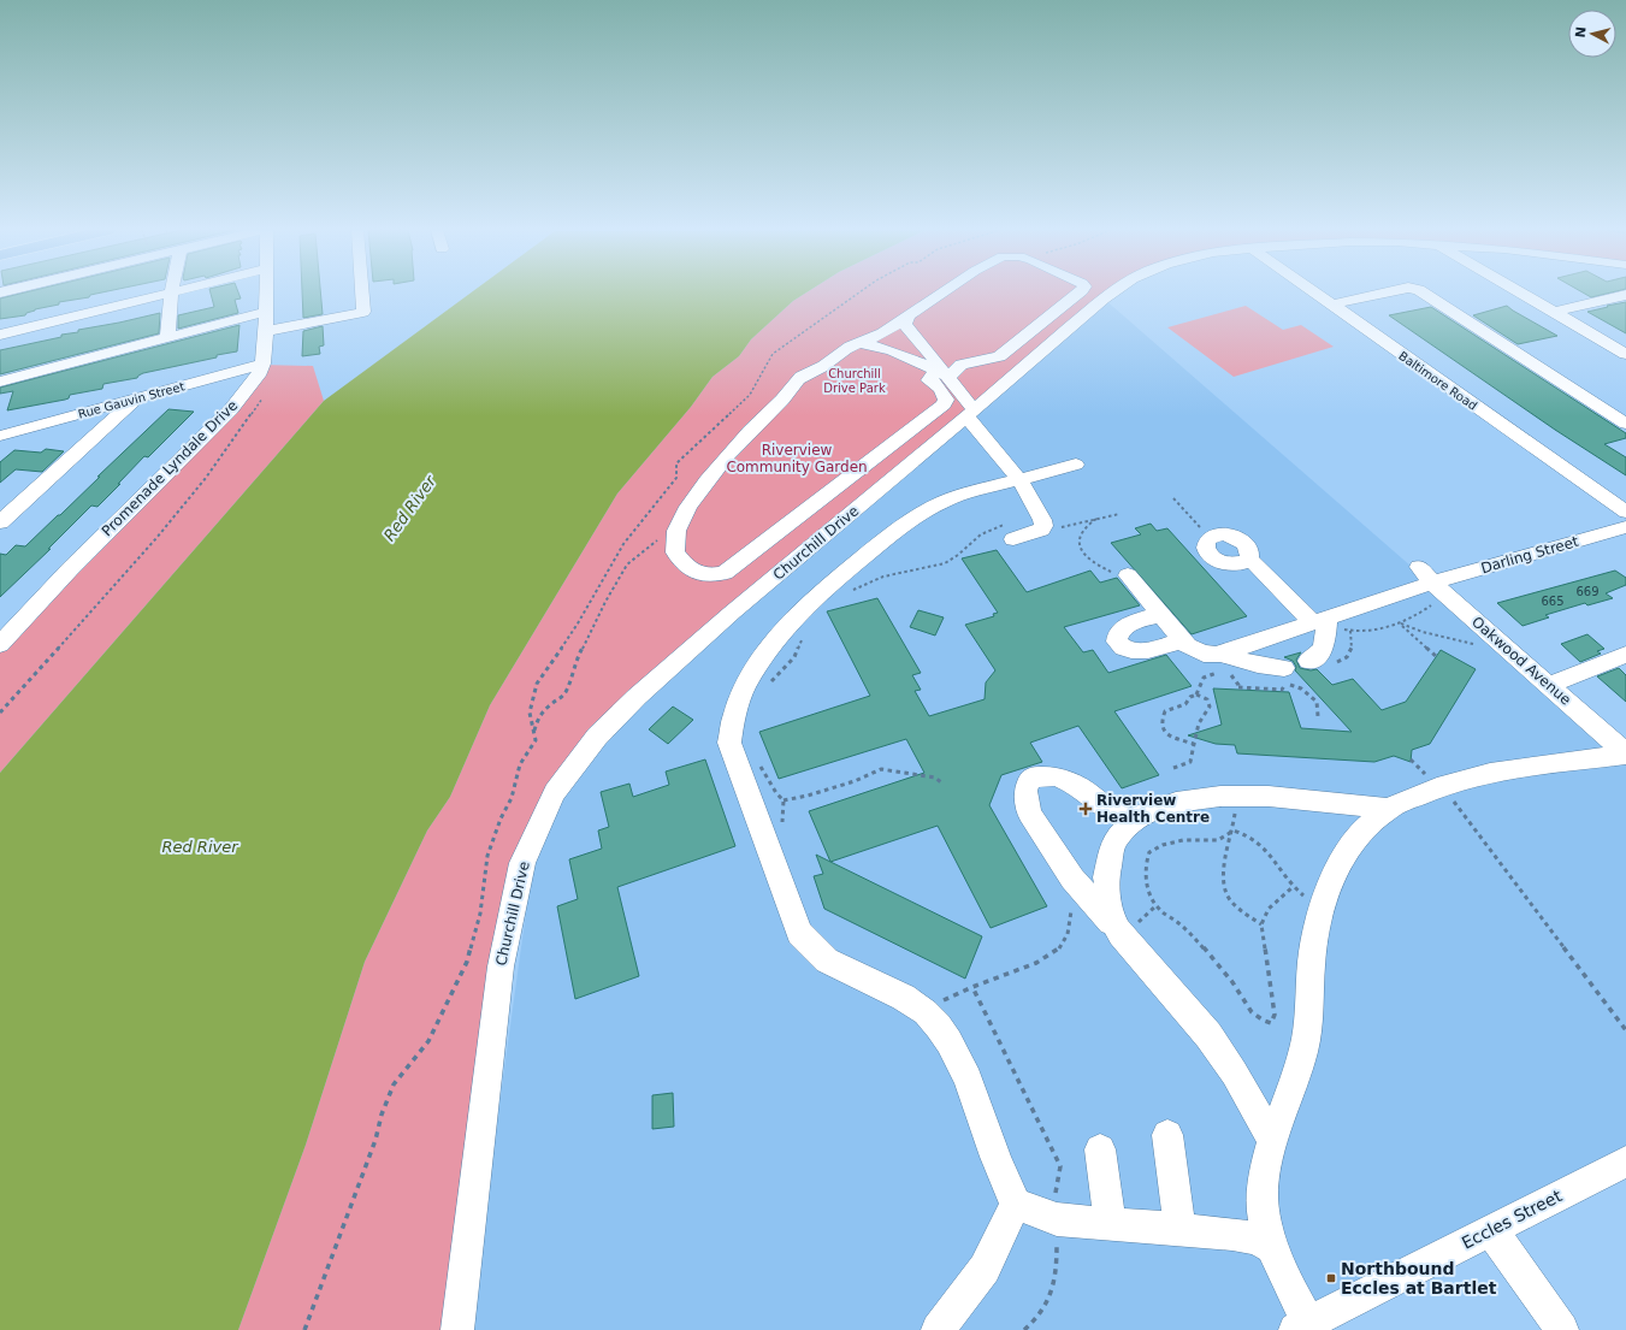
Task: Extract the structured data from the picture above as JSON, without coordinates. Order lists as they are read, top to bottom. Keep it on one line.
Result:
{"streets":{"street":["Baltimore Road","Rue Gauvin Street","Promenade Lyndale Drive","Churchill Drive","Darling Street","Oakwood Avenue","Eccles Street"]},"crossings":[["Rue Gauvin Street","Promenade Lyndale Drive"],["Darling Street","Oakwood Avenue"]],"water":["Red River"],"parks":["Churchill Drive Park","Riverview Community Garden"],"places":{"health":["Riverview Health Centre"],"transit":["Northbound Eccles at Bartlet"]},"house_numbers":["669","665"],"north":"left"}
